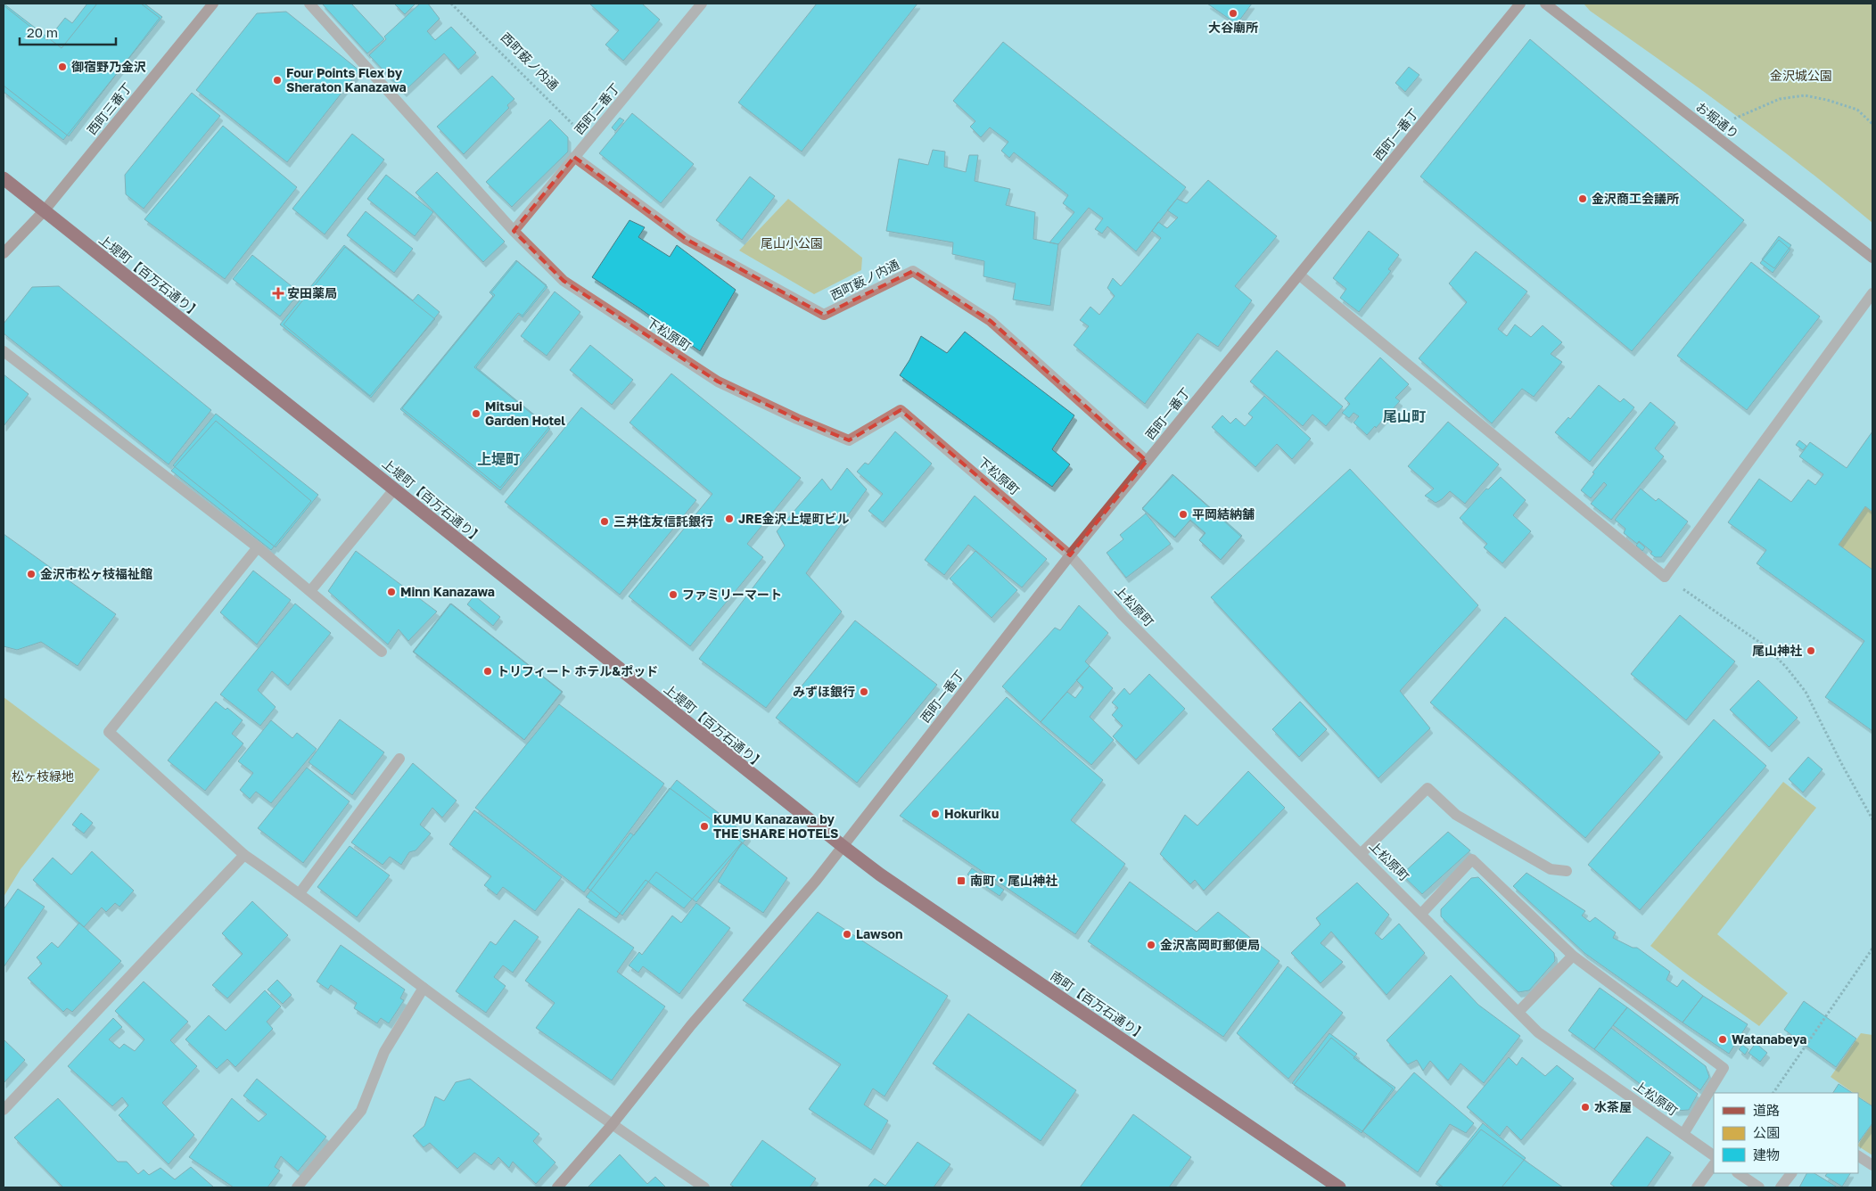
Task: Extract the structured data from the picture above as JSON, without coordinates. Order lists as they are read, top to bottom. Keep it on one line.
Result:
{"streets":{"highway":["上堤町【百万石通り】","南町【百万石通り】"],"street":["西町薮ノ内通","西町三番丁","西町二番丁","お堀通り","西町一番丁","下松原町","上松原町"]},"crossings":[["西町薮ノ内通","西町二番丁"],["西町薮ノ内通","西町一番丁"],["西町三番丁","上堤町【百万石通り】"],["西町二番丁","下松原町"],["西町一番丁","上堤町【百万石通り】"],["西町一番丁","下松原町"],["西町一番丁","上松原町"],["西町一番丁","南町【百万石通り】"],["上堤町【百万石通り】","南町【百万石通り】"],["下松原町","上松原町"]],"districts":["尾山町","上堤町"],"parks":["金沢城公園","尾山小公園","松ヶ枝緑地"],"places":{"other":["大谷廟所","御宿野乃金沢","Four Points Flex by Sheraton Kanazawa","金沢商工会議所","Mitsui Garden Hotel","平岡結納舗","JRE金沢上堤町ビル","三井住友信託銀行","金沢市松ヶ枝福祉館","Minn Kanazawa","ファミリーマート","尾山神社","トリフィート ホテル&ポッド","みずほ銀行","Hokuriku","KUMU Kanazawa by THE SHARE HOTELS","Lawson","金沢高岡町郵便局","Watanabeya","水茶屋"],"health":["安田薬局"],"transit":["南町・尾山神社"]},"legend":["道路","公園","建物"],"scale_bar":"20 m"}
